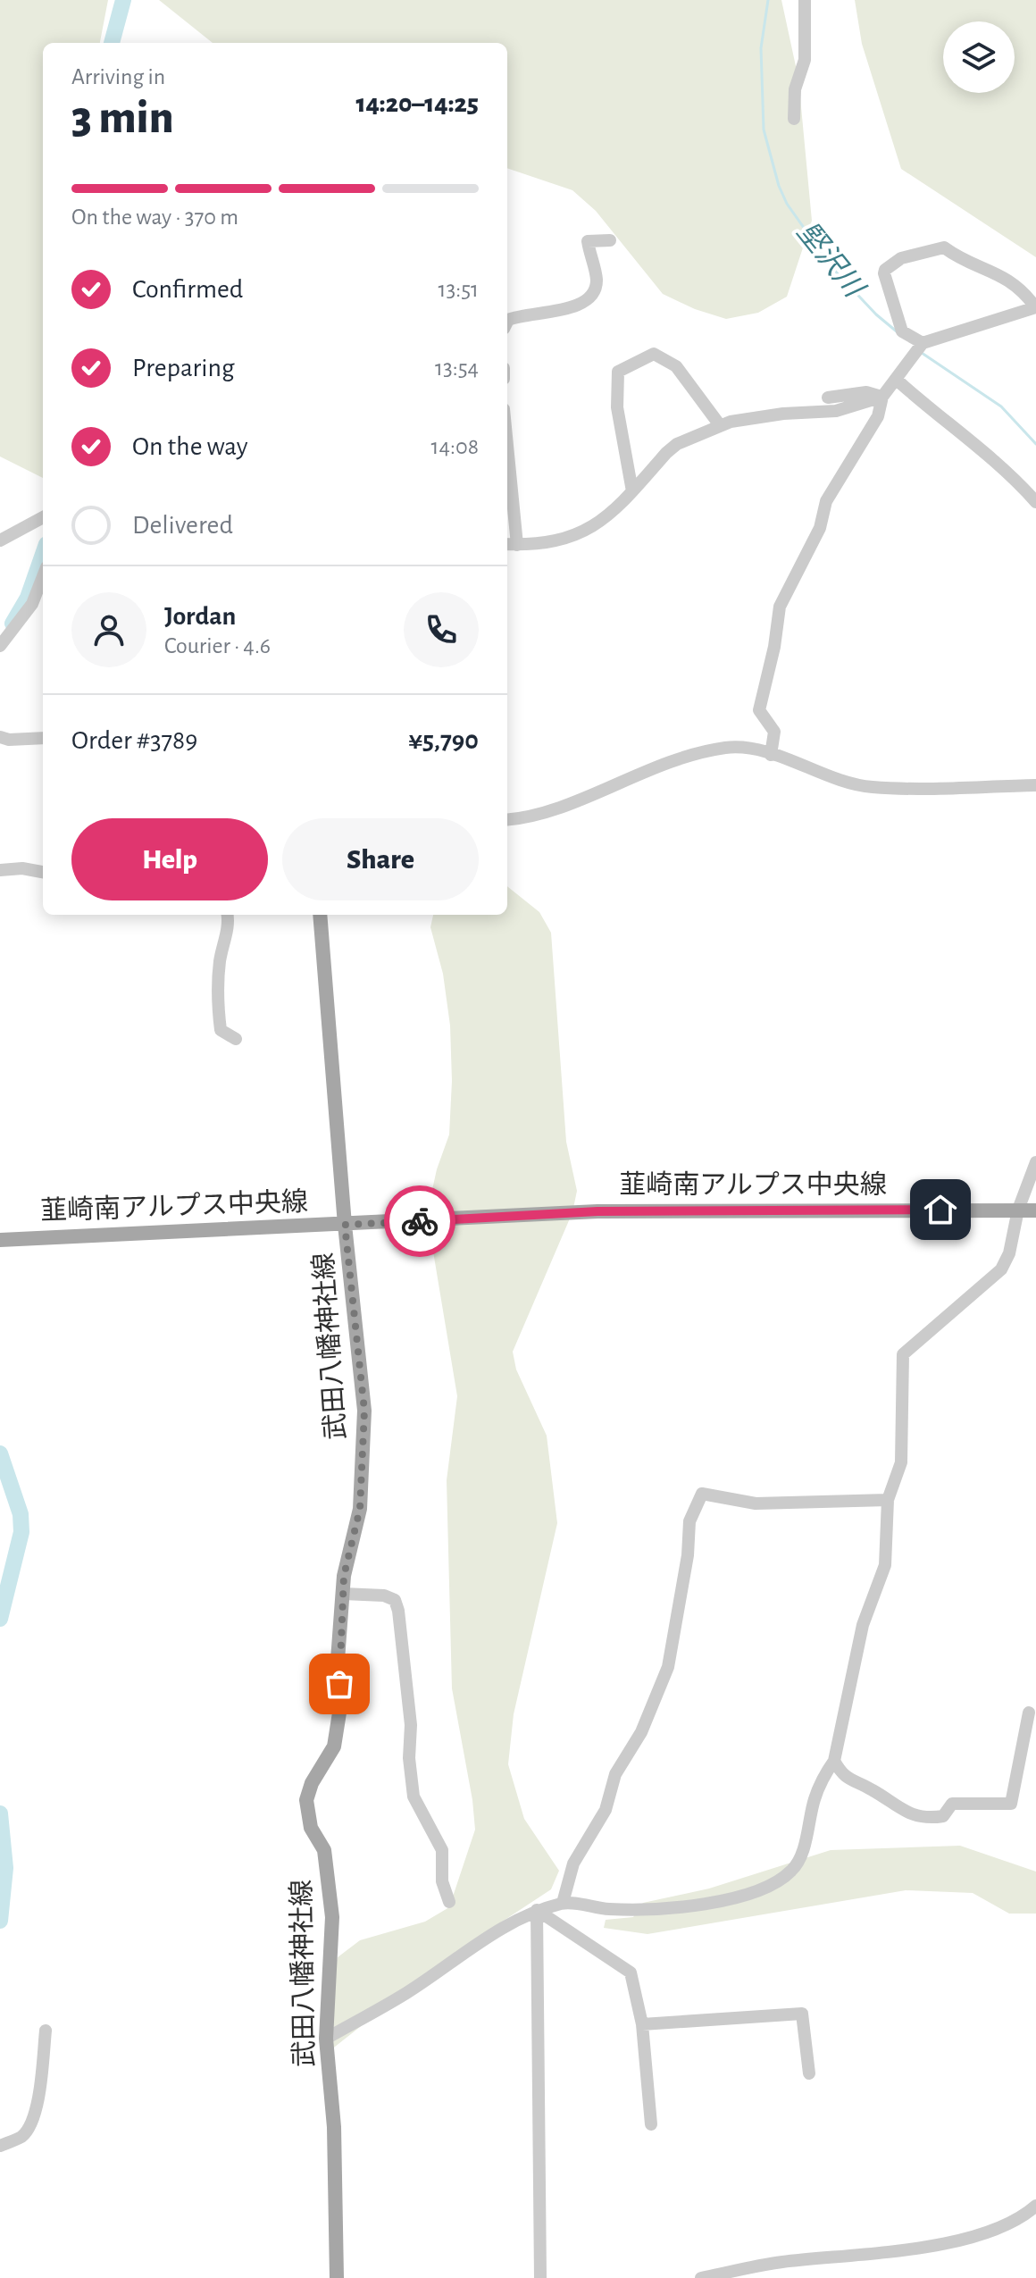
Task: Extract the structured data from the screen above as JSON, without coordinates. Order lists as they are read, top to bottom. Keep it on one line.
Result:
{"streets":{"main road":["韮崎南アルプス中央線","武田八幡神社線"]},"crossings":[["韮崎南アルプス中央線","武田八幡神社線"]],"water":["堅沢川"],"page":{"heading":["3 min","Arriving in","14:20–14:25"],"panel":["Jordan","Courier · 4.6","Order #3789","¥5,790"],"bar":"On the way · 370 m","list":[["Confirmed","13:51"],["Preparing","13:54"],["On the way","14:08"],"Delivered"],"buttons":["Help","Share"]}}
